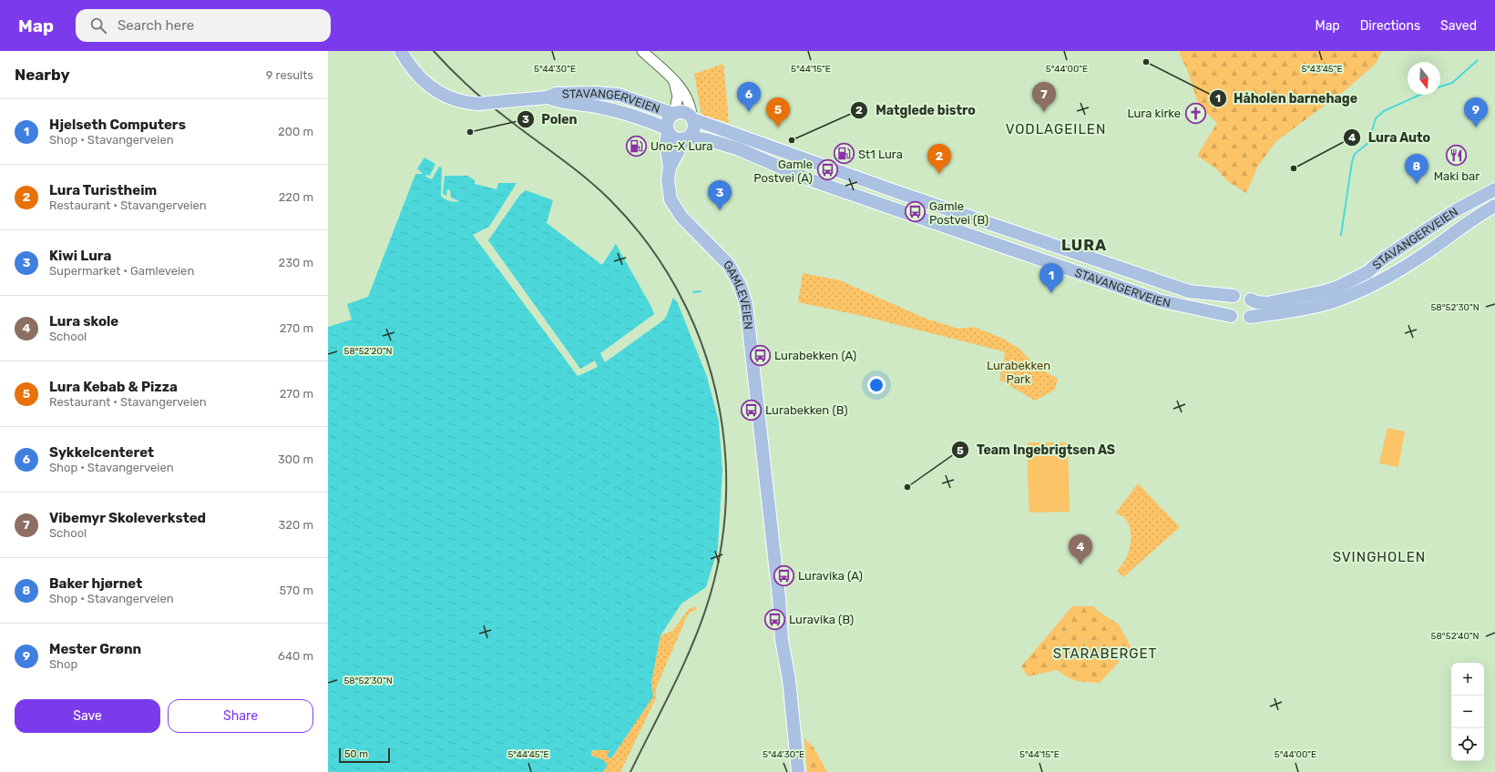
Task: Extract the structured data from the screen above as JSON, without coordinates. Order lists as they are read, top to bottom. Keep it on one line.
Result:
{"streets":{"main road":["STAVANGERVEIEN","GAMLEVEIEN"]},"crossings":[["STAVANGERVEIEN","GAMLEVEIEN"]],"districts":["VODLAGEILEN","LURA","SVINGHOLEN","STARABERGET"],"parks":["Lurabekken Park"],"places":{"other":["Håholen barnehage","Polen","Matglede bistro","Lura Auto","Team Ingebrigtsen AS"],"church":["Lura kirke"],"fuel station":["Uno-X Lura","St1 Lura"],"restaurant":["Maki bar"],"bus stop":["Gamle Postvei (A)","Gamle Postvei (B)","Lurabekken (A)","Lurabekken (B)","Luravika (A)","Luravika (B)"]},"scale_bar":"50 m","north":"bottom","page":{"header":"Map","search":"Search here","nav":["Map","Directions","Saved"],"heading":["Nearby","9 results"],"pins":["6","7","5","9","2","8","3","1","4"],"list":[{"mark":"1","name":"Hjelseth Computers","note":"Shop · Stavangerveien","value":"200 m"},{"mark":"2","name":"Lura Turistheim","note":"Restaurant · Stavangerveien","value":"220 m"},{"mark":"3","name":"Kiwi Lura","note":"Supermarket · Gamleveien","value":"230 m"},{"mark":"4","name":"Lura skole","note":"School","value":"270 m"},{"mark":"5","name":"Lura Kebab & Pizza","note":"Restaurant · Stavangerveien","value":"270 m"},{"mark":"6","name":"Sykkelcenteret","note":"Shop · Stavangerveien","value":"300 m"},{"mark":"7","name":"Vibemyr Skoleverksted","note":"School","value":"320 m"},{"mark":"8","name":"Baker hjørnet","note":"Shop · Stavangerveien","value":"570 m"},{"mark":"9","name":"Mester Grønn","note":"Shop","value":"640 m"}],"map_buttons":["+","−"],"buttons":["Save","Share"],"scale":"50 m"},"coordinates":["5°44'30\"E","5°44'15\"E","5°44'00\"E","5°43'45\"E","58°52'30\"N","58°52'20\"N","58°52'40\"N","5°44'45\"E"]}
